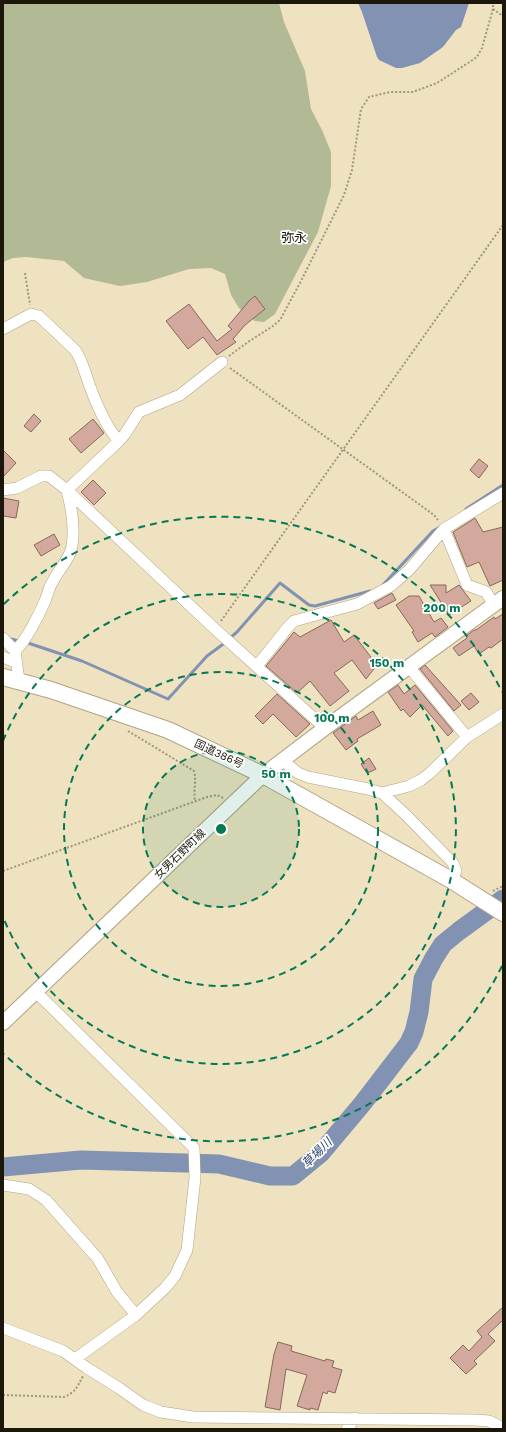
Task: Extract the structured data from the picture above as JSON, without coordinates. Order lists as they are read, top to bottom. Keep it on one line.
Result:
{"streets":{"highway":["国道386号"],"main road":["女男石野町線"]},"crossings":[["国道386号","女男石野町線"]],"districts":["弥永"],"water":["草場川"],"rings":["200 m","150 m","100 m","50 m"]}
